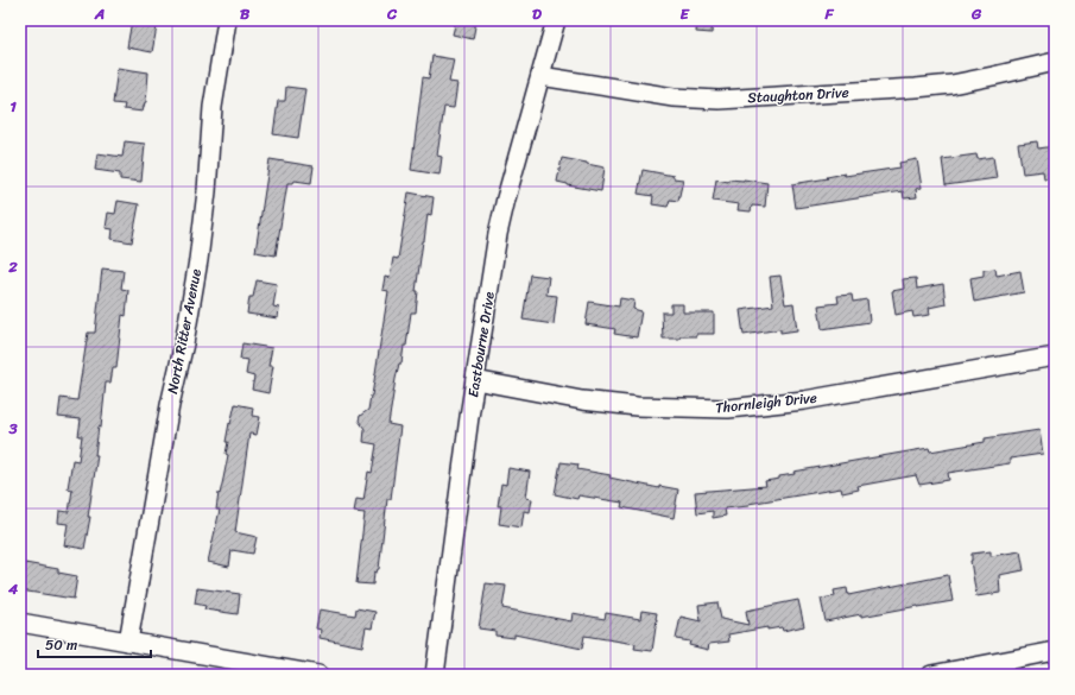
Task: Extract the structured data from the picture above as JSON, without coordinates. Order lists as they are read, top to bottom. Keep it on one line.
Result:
{"streets":{"street":["Staughton Drive","North Ritter Avenue","Eastbourne Drive","Thornleigh Drive"]},"crossings":[["Staughton Drive","Eastbourne Drive"],["Eastbourne Drive","Thornleigh Drive"]],"scale_bar":"50 m","grid":{"columns":["A","B","C","D","E","F","G"],"rows":["1","2","3","4"]}}
